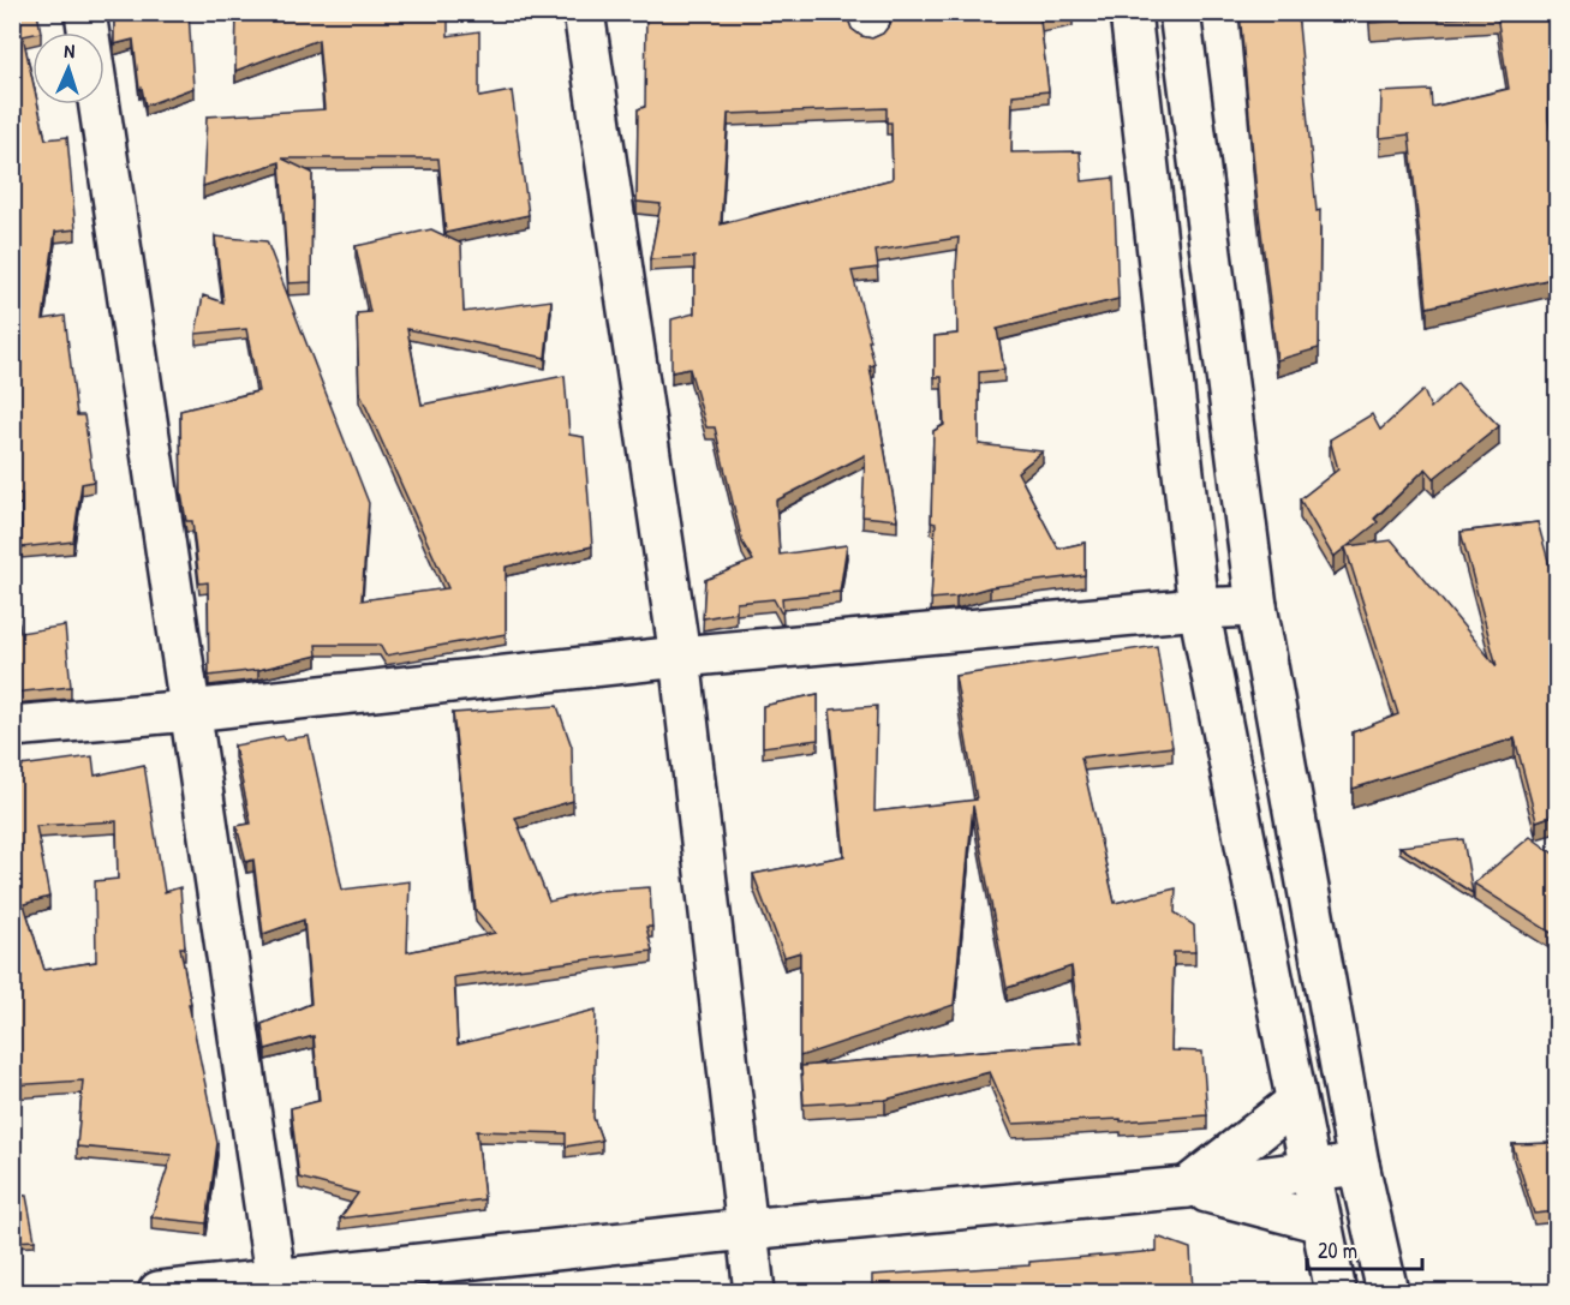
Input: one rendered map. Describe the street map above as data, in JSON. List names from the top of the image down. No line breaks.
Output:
{"scale_bar":"20 m","north":"top"}
